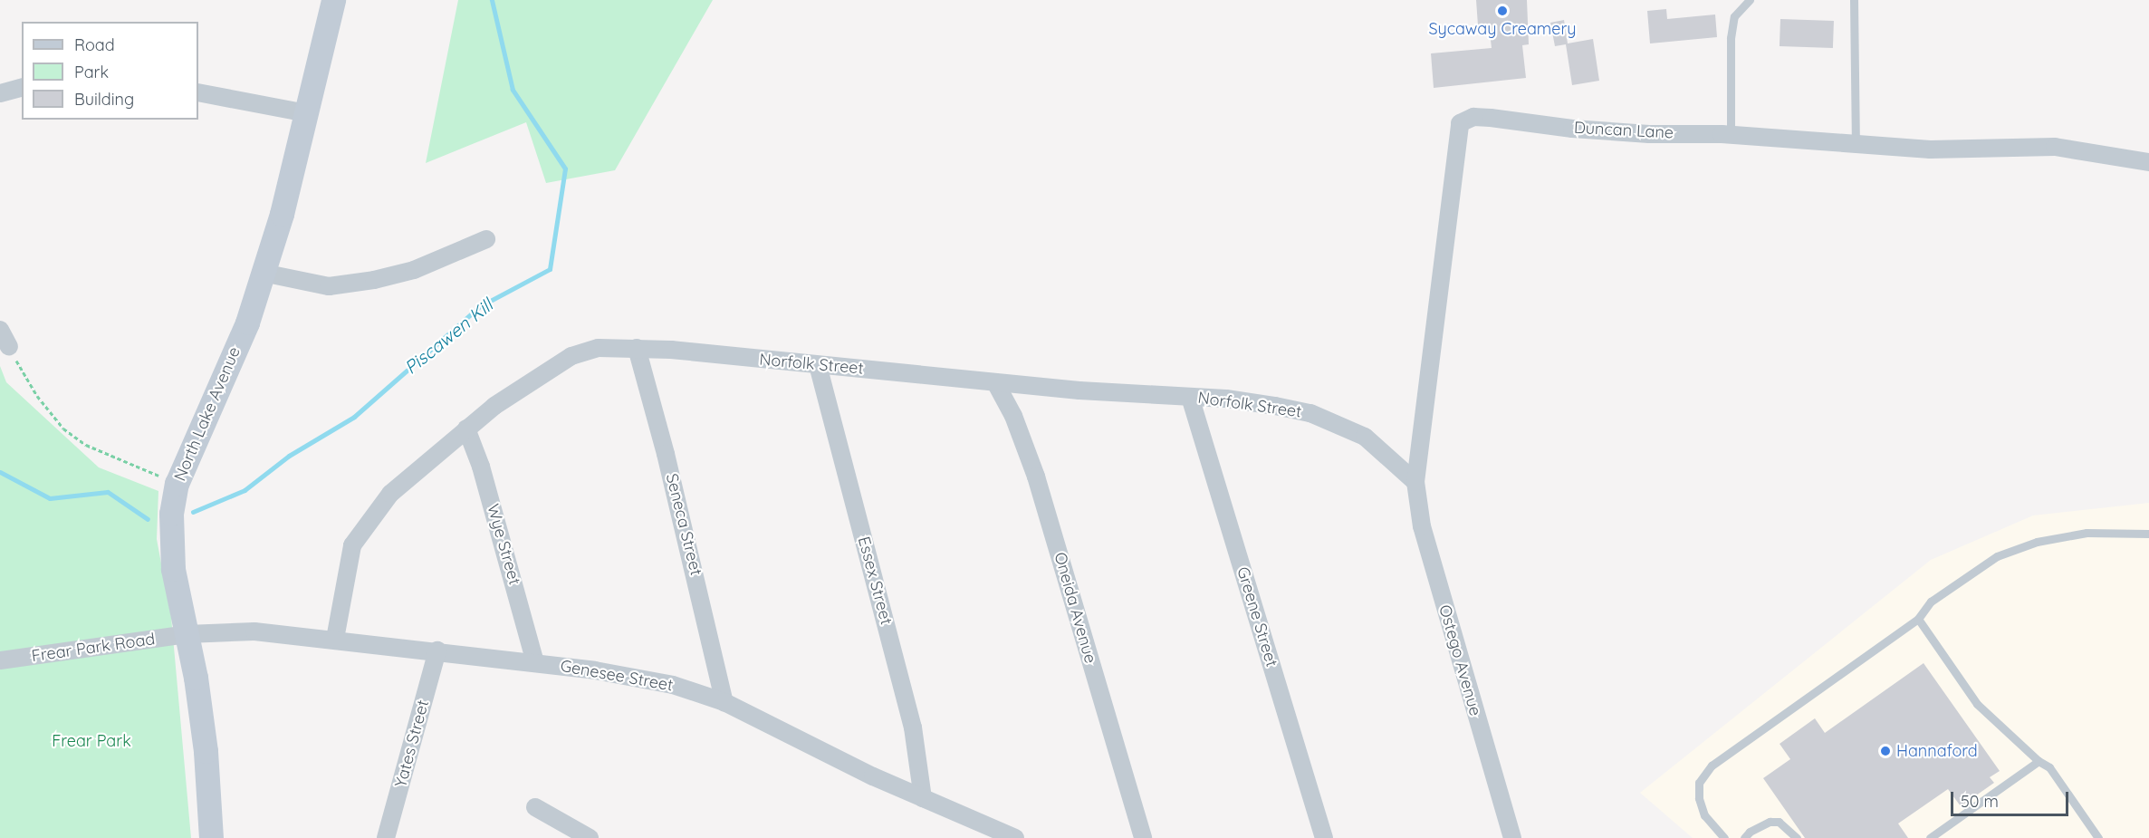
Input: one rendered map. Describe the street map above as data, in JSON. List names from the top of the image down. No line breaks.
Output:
{"streets":{"street":["Duncan Lane","Norfolk Street","North Lake Avenue","Seneca Street","Wye Street","Essex Street","Oneida Avenue","Greene Street","Frear Park Road","Ostego Avenue","Genesee Street","Yates Street"]},"crossings":[["Duncan Lane","Norfolk Street"],["Duncan Lane","Ostego Avenue"],["Norfolk Street","Seneca Street"],["Norfolk Street","Wye Street"],["Norfolk Street","Essex Street"],["Norfolk Street","Oneida Avenue"],["Norfolk Street","Greene Street"],["Norfolk Street","Ostego Avenue"],["Norfolk Street","Genesee Street"],["North Lake Avenue","Frear Park Road"],["North Lake Avenue","Genesee Street"],["Seneca Street","Genesee Street"],["Wye Street","Genesee Street"],["Essex Street","Genesee Street"],["Frear Park Road","Genesee Street"],["Genesee Street","Yates Street"]],"water":["Piscawen Kill"],"parks":["Frear Park"],"places":["Sycaway Creamery","Hannaford"],"legend":["Road","Park","Building"],"scale_bar":"50 m"}
